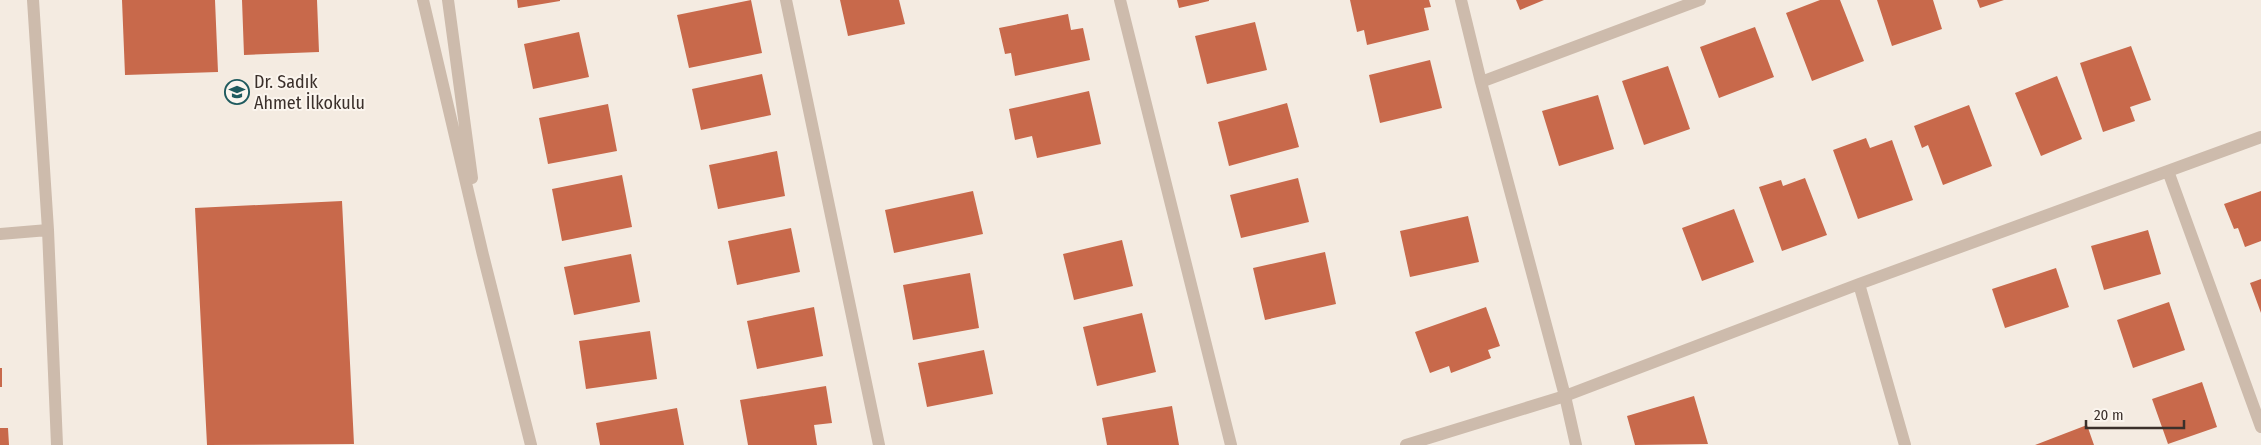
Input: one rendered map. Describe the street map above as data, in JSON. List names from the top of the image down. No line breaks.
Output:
{"places":{"school or university":["Dr. Sadık Ahmet İlkokulu"]},"scale_bar":"20 m"}
